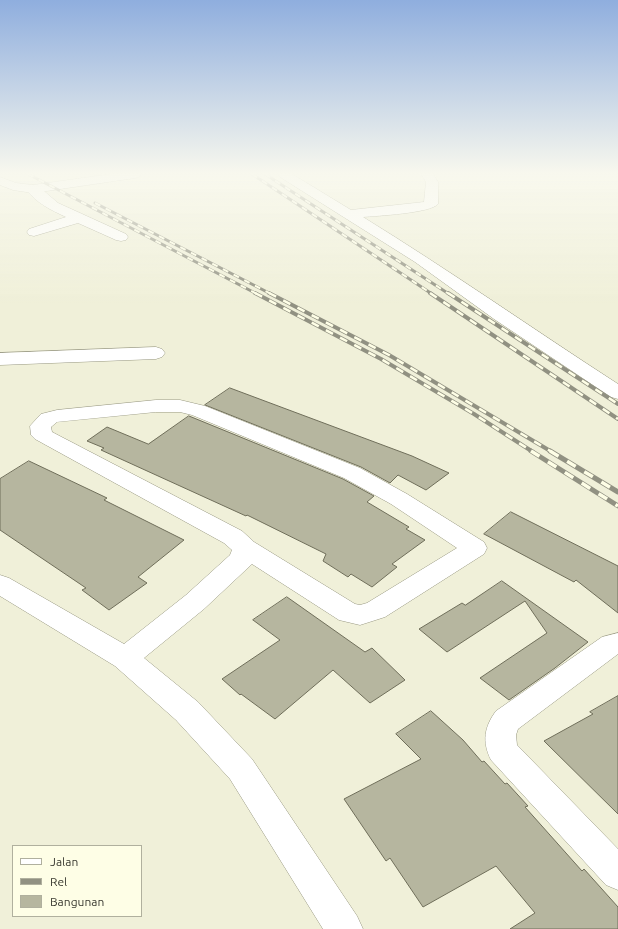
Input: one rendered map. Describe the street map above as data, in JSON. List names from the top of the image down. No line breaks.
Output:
{"legend":["Jalan","Rel","Bangunan"]}
